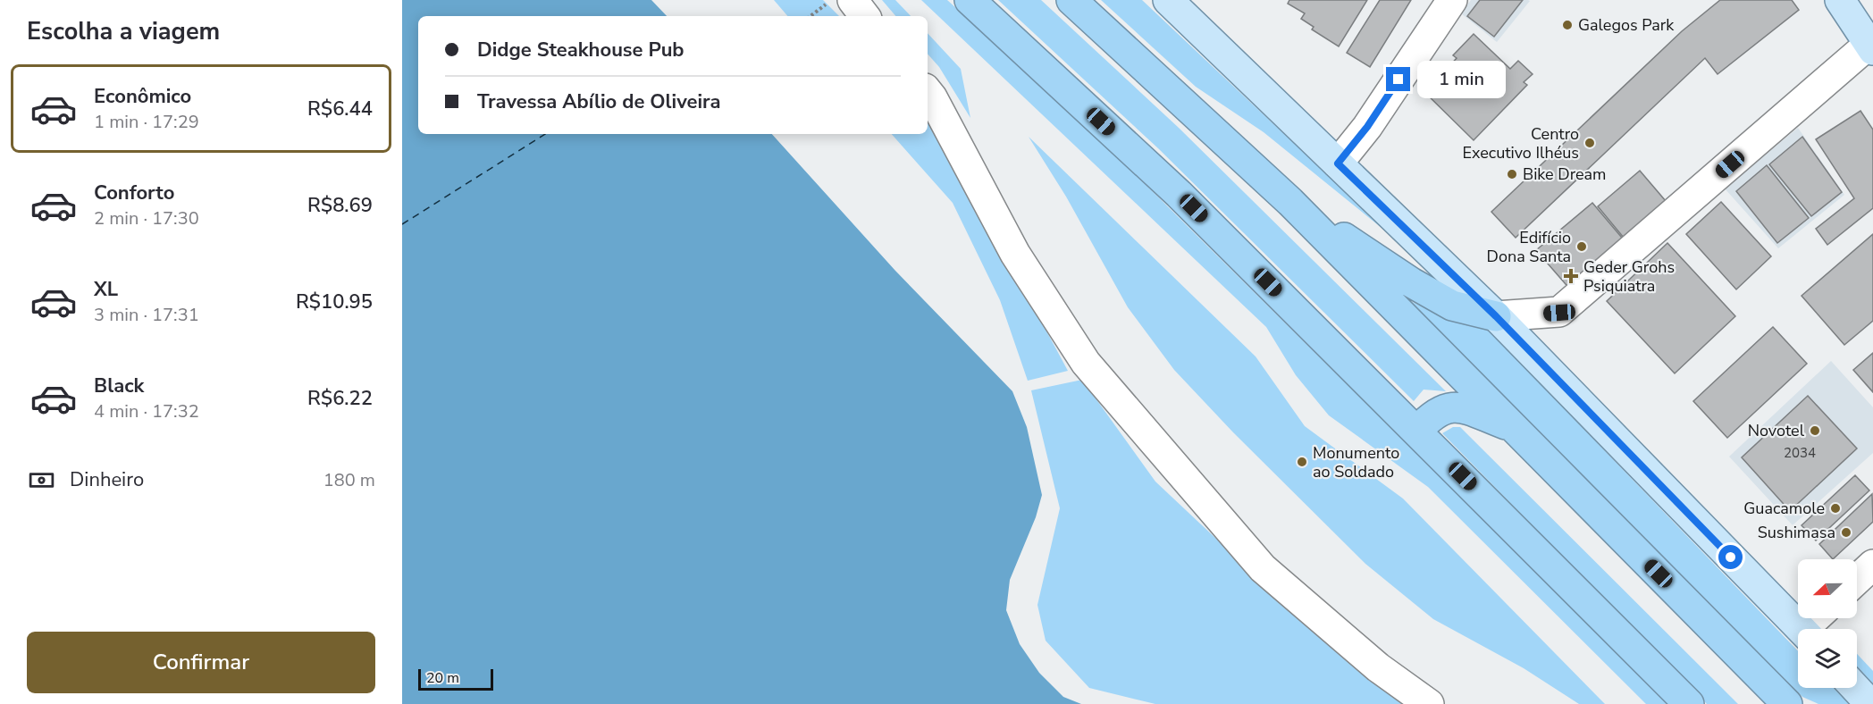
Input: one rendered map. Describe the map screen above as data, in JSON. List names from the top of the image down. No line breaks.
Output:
{"places":{"other":["Galegos Park","Centro Executivo Ilhéus","Bike Dream","Edifício Dona Santa","Novotel","Monumento ao Soldado","Guacamole","Sushimasa"],"health":["Geder Grohs Psiquiatra"]},"house_numbers":["2034"],"scale_bar":"20 m","north":"left","page":{"heading":"Escolha a viagem","banner":["Didge Steakhouse Pub","Travessa Abílio de Oliveira"],"bubble":"1 min","list":[{"name":"Econômico","note":"1 min · 17:29","value":"R$6.44"},{"name":"Conforto","note":"2 min · 17:30","value":"R$8.69"},{"name":"XL","note":"3 min · 17:31","value":"R$10.95"},{"name":"Black","note":"4 min · 17:32","value":"R$6.22"}],"pay":["Dinheiro","180 m"],"buttons":"Confirmar","scale":"20 m"}}
